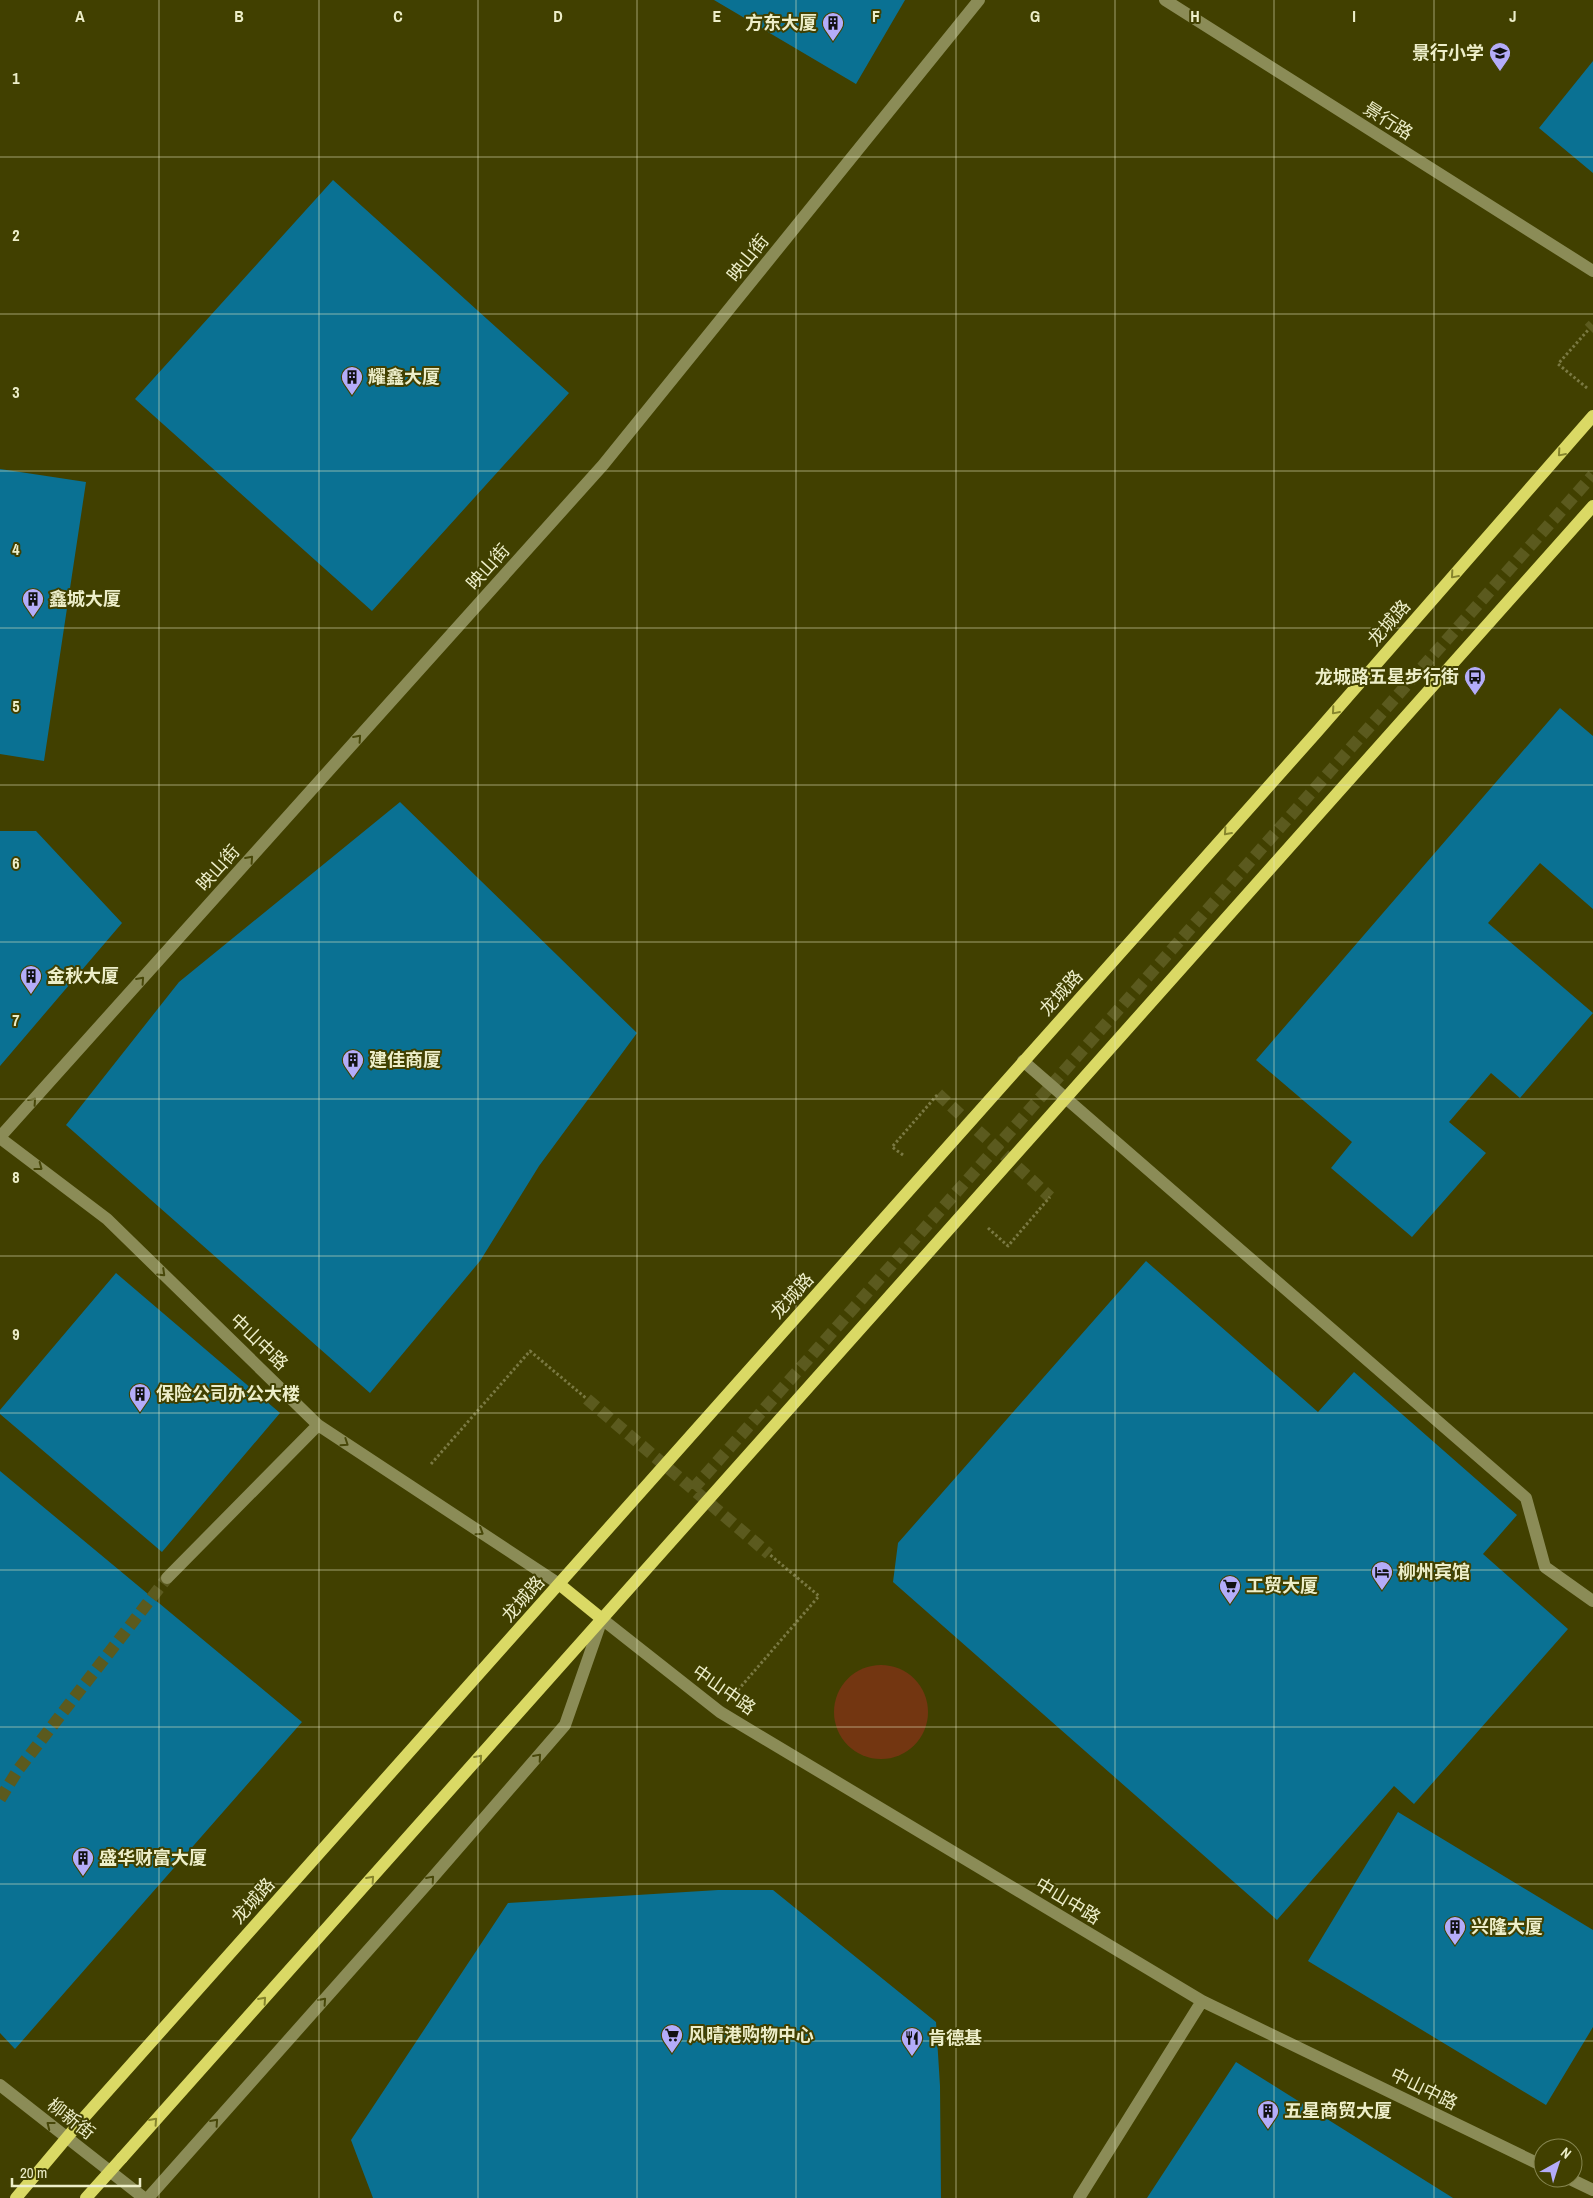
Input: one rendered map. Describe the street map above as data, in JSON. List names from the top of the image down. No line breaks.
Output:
{"streets":{"main road":["龙城路"],"street":["景行路","映山街","中山中路","柳新街"]},"crossings":[["映山街","中山中路"],["龙城路","中山中路"]],"one_way":["映山街","中山中路","柳新街"],"places":{"building":["方东大厦","耀鑫大厦","鑫城大厦","金秋大厦","建佳商厦","保险公司办公大楼","盛华财富大厦","兴隆大厦","五星商贸大厦"],"school or university":["景行小学"],"bus stop":["龙城路五星步行街"],"hotel":["柳州宾馆"],"supermarket":["工贸大厦","风晴港购物中心"],"restaurant":["肯德基"]},"scale_bar":"20 m","north":"top right","grid":{"columns":["A","B","C","D","E","F","G","H","I","J"],"rows":["1","2","3","4","5","6","7","8","9"]}}
